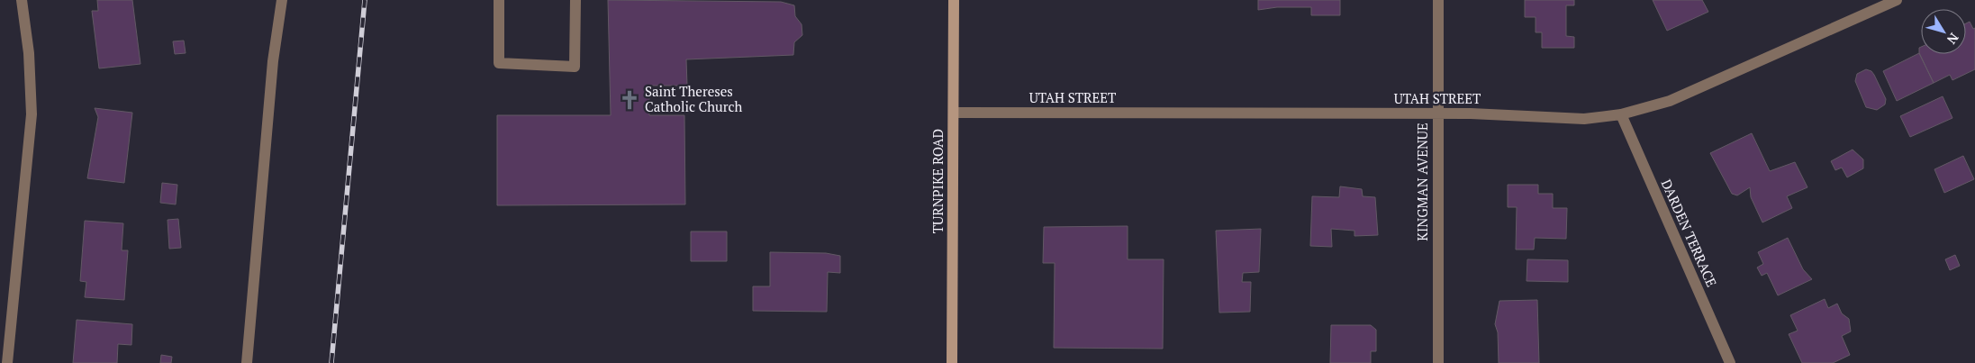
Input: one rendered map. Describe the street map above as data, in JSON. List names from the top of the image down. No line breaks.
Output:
{"streets":{"main road":["TURNPIKE ROAD"],"street":["UTAH STREET","KINGMAN AVENUE","DARDEN TERRACE"]},"crossings":[["UTAH STREET","TURNPIKE ROAD"],["UTAH STREET","KINGMAN AVENUE"],["UTAH STREET","DARDEN TERRACE"]],"places":{"church":["Saint Thereses Catholic Church"]},"north":"bottom right"}
